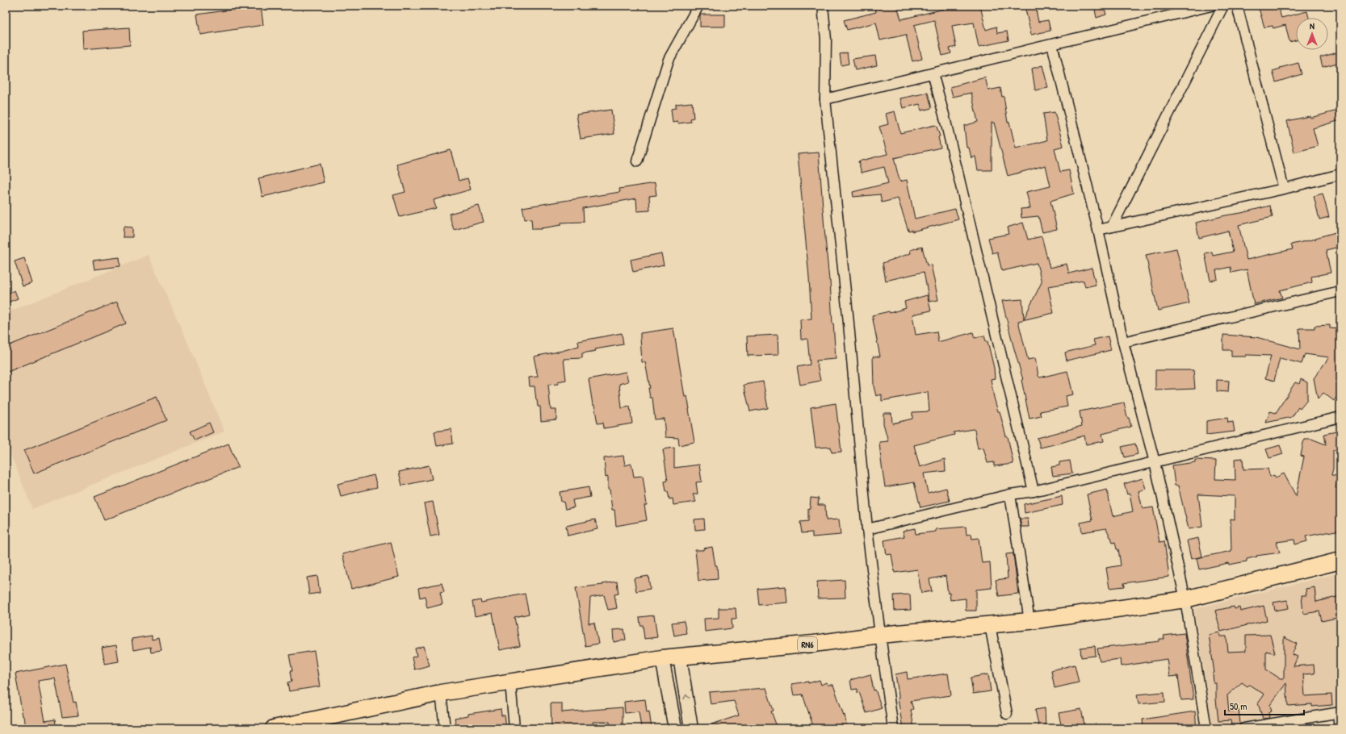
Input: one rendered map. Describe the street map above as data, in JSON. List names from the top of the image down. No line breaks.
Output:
{"streets":{"main road":["RN6"]},"scale_bar":"50 m","north":"top"}
